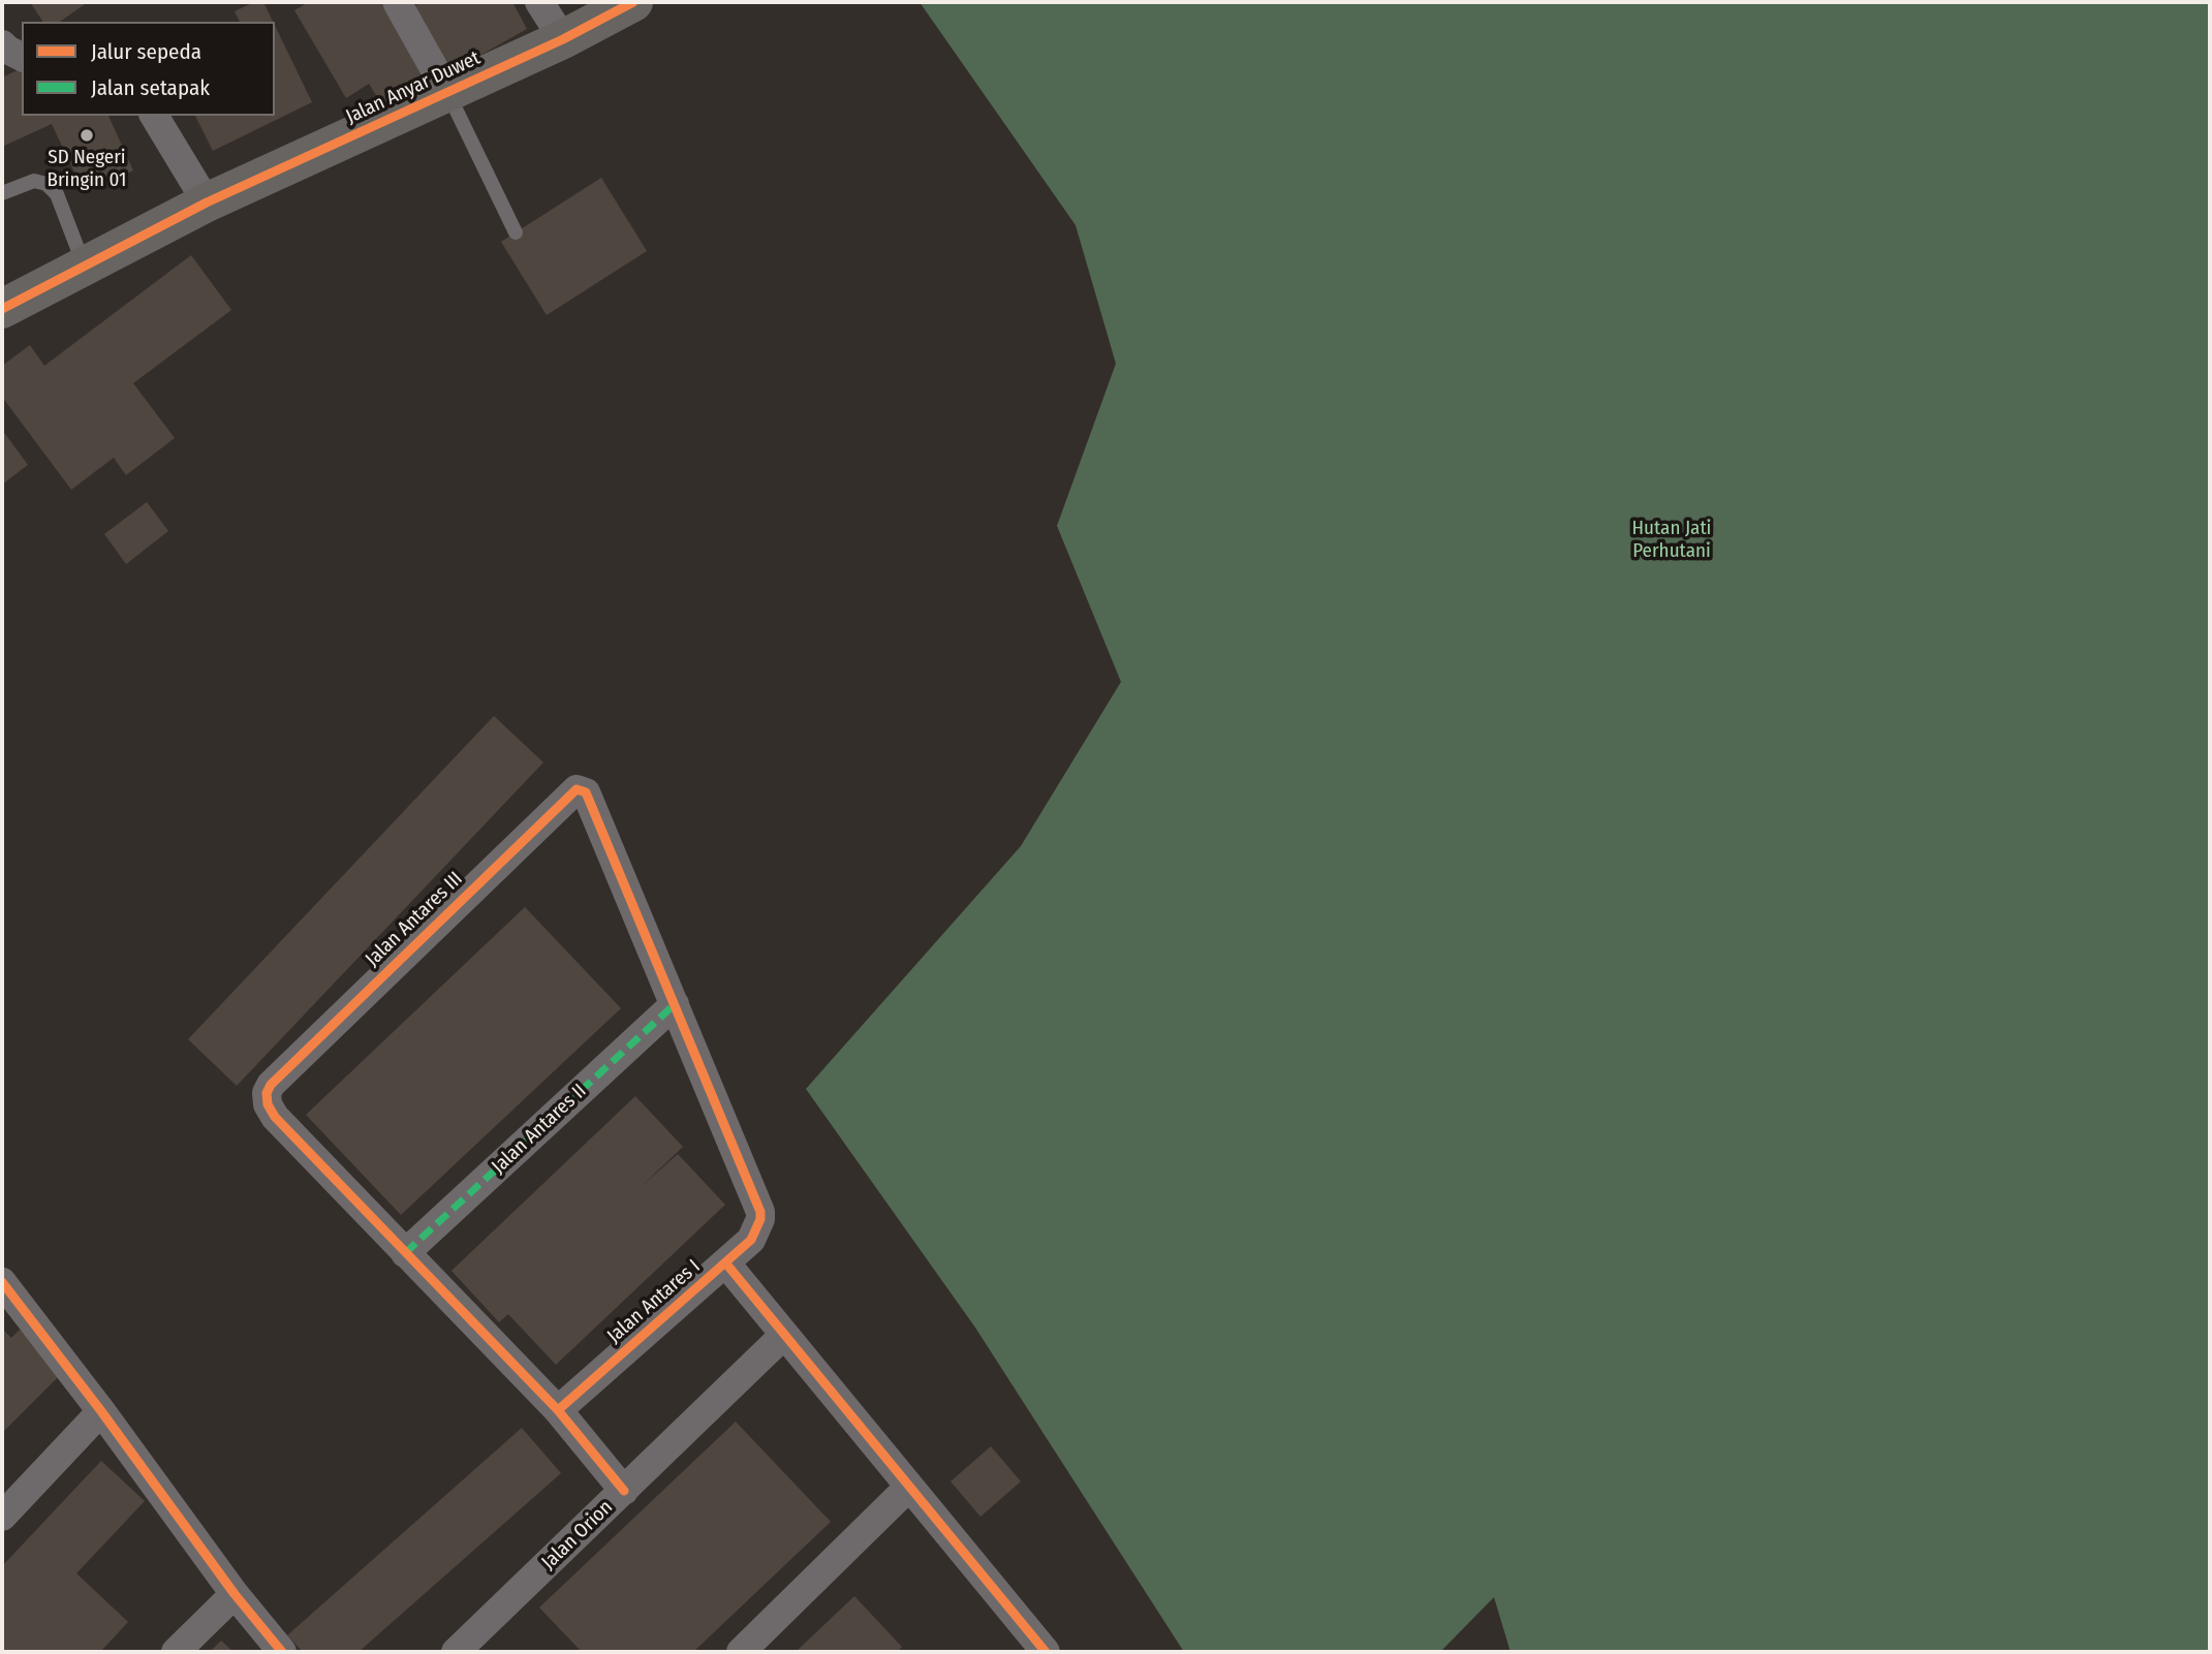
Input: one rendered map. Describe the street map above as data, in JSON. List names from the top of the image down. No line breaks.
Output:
{"streets":{"street":["Jalan Anyar Duwet","Jalan Antares III","Jalan Antares II","Jalan Antares I","Jalan Orion"]},"crossings":[["Jalan Antares III","Jalan Antares II"],["Jalan Antares III","Jalan Antares I"],["Jalan Antares III","Jalan Orion"],["Jalan Antares II","Jalan Antares I"],["Jalan Antares II","Jalan Orion"],["Jalan Antares I","Jalan Orion"]],"parks":["Hutan Jati Perhutani"],"places":["SD Negeri Bringin 01"],"legend":["Jalur sepeda","Jalan setapak"]}
